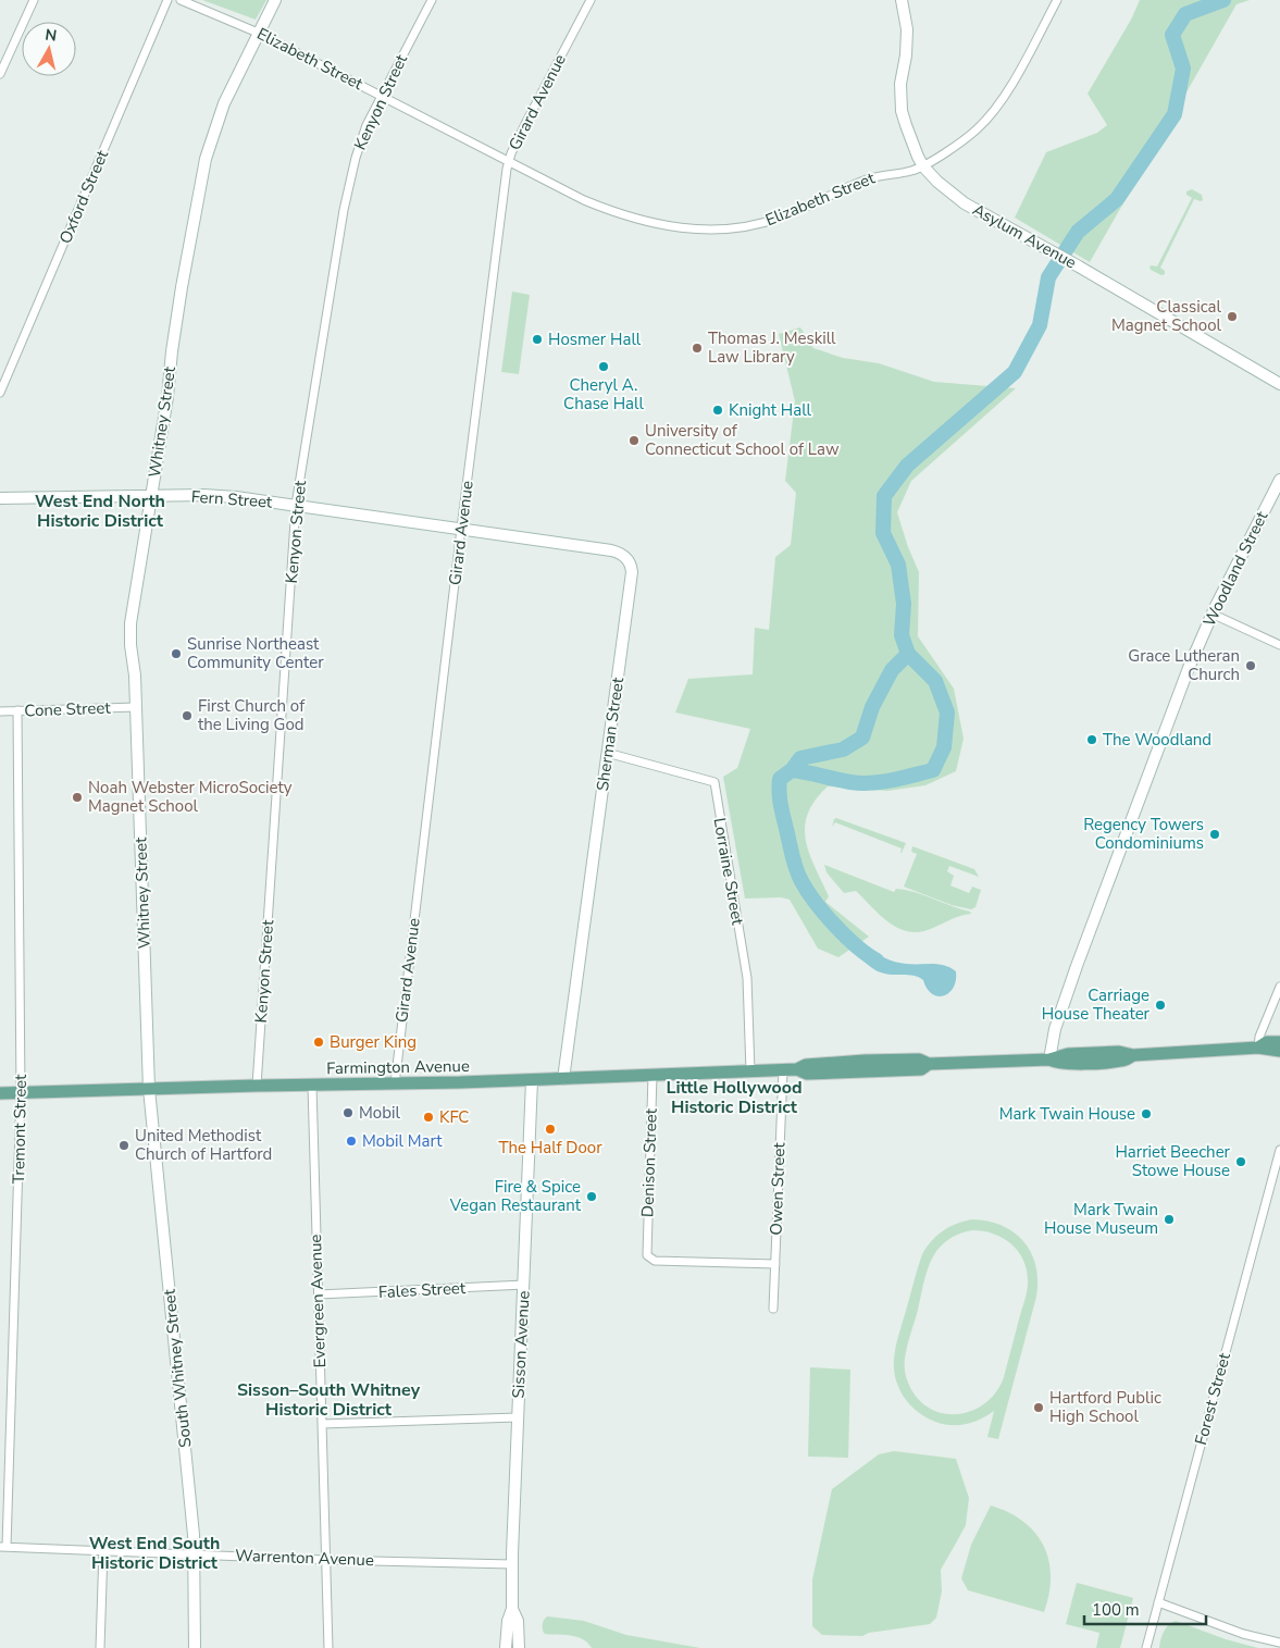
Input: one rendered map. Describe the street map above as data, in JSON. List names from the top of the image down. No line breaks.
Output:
{"streets":{"main road":["Asylum Avenue","Whitney Street","Fern Street","Woodland Street","Sherman Street","Farmington Avenue","Sisson Avenue","South Whitney Street"],"street":["Elizabeth Street","Kenyon Street","Girard Avenue","Oxford Street","Cone Street","Lorraine Street","Tremont Street","Denison Street","Owen Street","Fales Street","Evergreen Avenue","Forest Street","Warrenton Avenue"]},"crossings":[["Elizabeth Street","Kenyon Street"],["Elizabeth Street","Girard Avenue"],["Elizabeth Street","Asylum Avenue"],["Elizabeth Street","Whitney Street"],["Kenyon Street","Fern Street"],["Kenyon Street","Farmington Avenue"],["Girard Avenue","Fern Street"],["Girard Avenue","Sherman Street"],["Girard Avenue","Farmington Avenue"],["Whitney Street","Fern Street"],["Whitney Street","Cone Street"],["Whitney Street","Farmington Avenue"],["Whitney Street","South Whitney Street"],["Fern Street","Sherman Street"],["Woodland Street","Farmington Avenue"],["Cone Street","Tremont Street"],["Sherman Street","Lorraine Street"],["Sherman Street","Farmington Avenue"],["Lorraine Street","Farmington Avenue"],["Farmington Avenue","Tremont Street"],["Farmington Avenue","Denison Street"],["Farmington Avenue","Owen Street"],["Farmington Avenue","Evergreen Avenue"],["Farmington Avenue","Sisson Avenue"],["Farmington Avenue","South Whitney Street"],["Tremont Street","Warrenton Avenue"],["Denison Street","Owen Street"],["Fales Street","Evergreen Avenue"],["Fales Street","Sisson Avenue"],["Evergreen Avenue","Warrenton Avenue"],["Sisson Avenue","Warrenton Avenue"],["South Whitney Street","Warrenton Avenue"]],"districts":["West End North Historic District","Little Hollywood Historic District","Sisson–South Whitney Historic District","West End South Historic District"],"places":["Classical Magnet School","Hosmer Hall","Thomas J. Meskill Law Library","Cheryl A. Chase Hall","Knight Hall","University of Connecticut School of Law","Sunrise Northeast Community Center","Grace Lutheran Church","First Church of the Living God","The Woodland","Noah Webster MicroSociety Magnet School","Regency Towers Condominiums","Carriage House Theater","Burger King","Mobil","Mark Twain House","KFC","The Half Door","Mobil Mart","United Methodist Church of Hartford","Harriet Beecher Stowe House","Fire & Spice Vegan Restaurant","Mark Twain House Museum","Hartford Public High School"],"scale_bar":"100 m","north":"top"}
